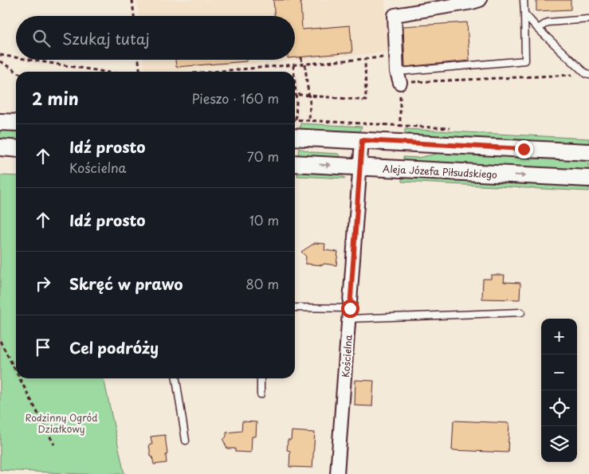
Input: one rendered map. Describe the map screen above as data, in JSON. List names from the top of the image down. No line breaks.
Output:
{"streets":{"street":["Aleja Józefa Piłsudskiego","Kościelna"]},"crossings":[["Aleja Józefa Piłsudskiego","Kościelna"]],"parks":["Rodzinny Ogród Działkowy"],"page":{"search":"Szukaj tutaj","heading":["2 min","Pieszo · 160 m"],"list":[["Idź prosto","Kościelna","70 m"],["Idź prosto","10 m"],["Skręć w prawo","80 m"],"Cel podróży"],"map_buttons":["+","−"]}}
